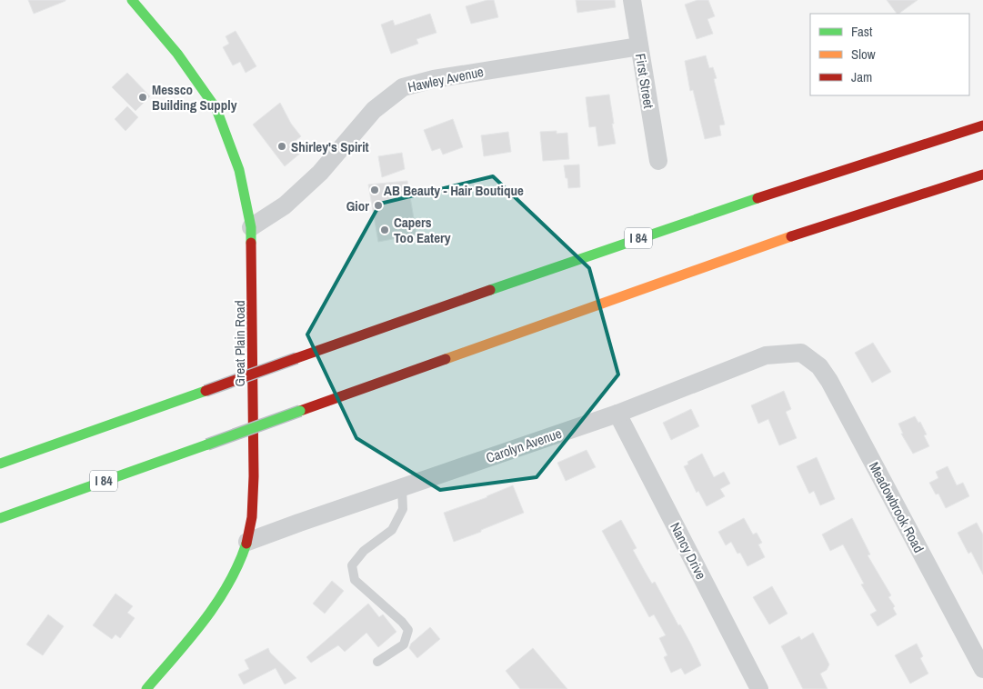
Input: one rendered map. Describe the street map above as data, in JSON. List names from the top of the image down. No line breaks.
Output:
{"streets":{"main road":["I 84","Great Plain Road"],"street":["Hawley Avenue","First Street","Carolyn Avenue","Meadowbrook Road","Nancy Drive"]},"crossings":[["Hawley Avenue","First Street"],["Hawley Avenue","Great Plain Road"],["Great Plain Road","Carolyn Avenue"],["Carolyn Avenue","Meadowbrook Road"],["Carolyn Avenue","Nancy Drive"]],"places":["Messco Building Supply","Shirley's Spirit","AB Beauty - Hair Boutique","Gior","Capers Too Eatery"],"legend":["Fast","Slow","Jam"]}
